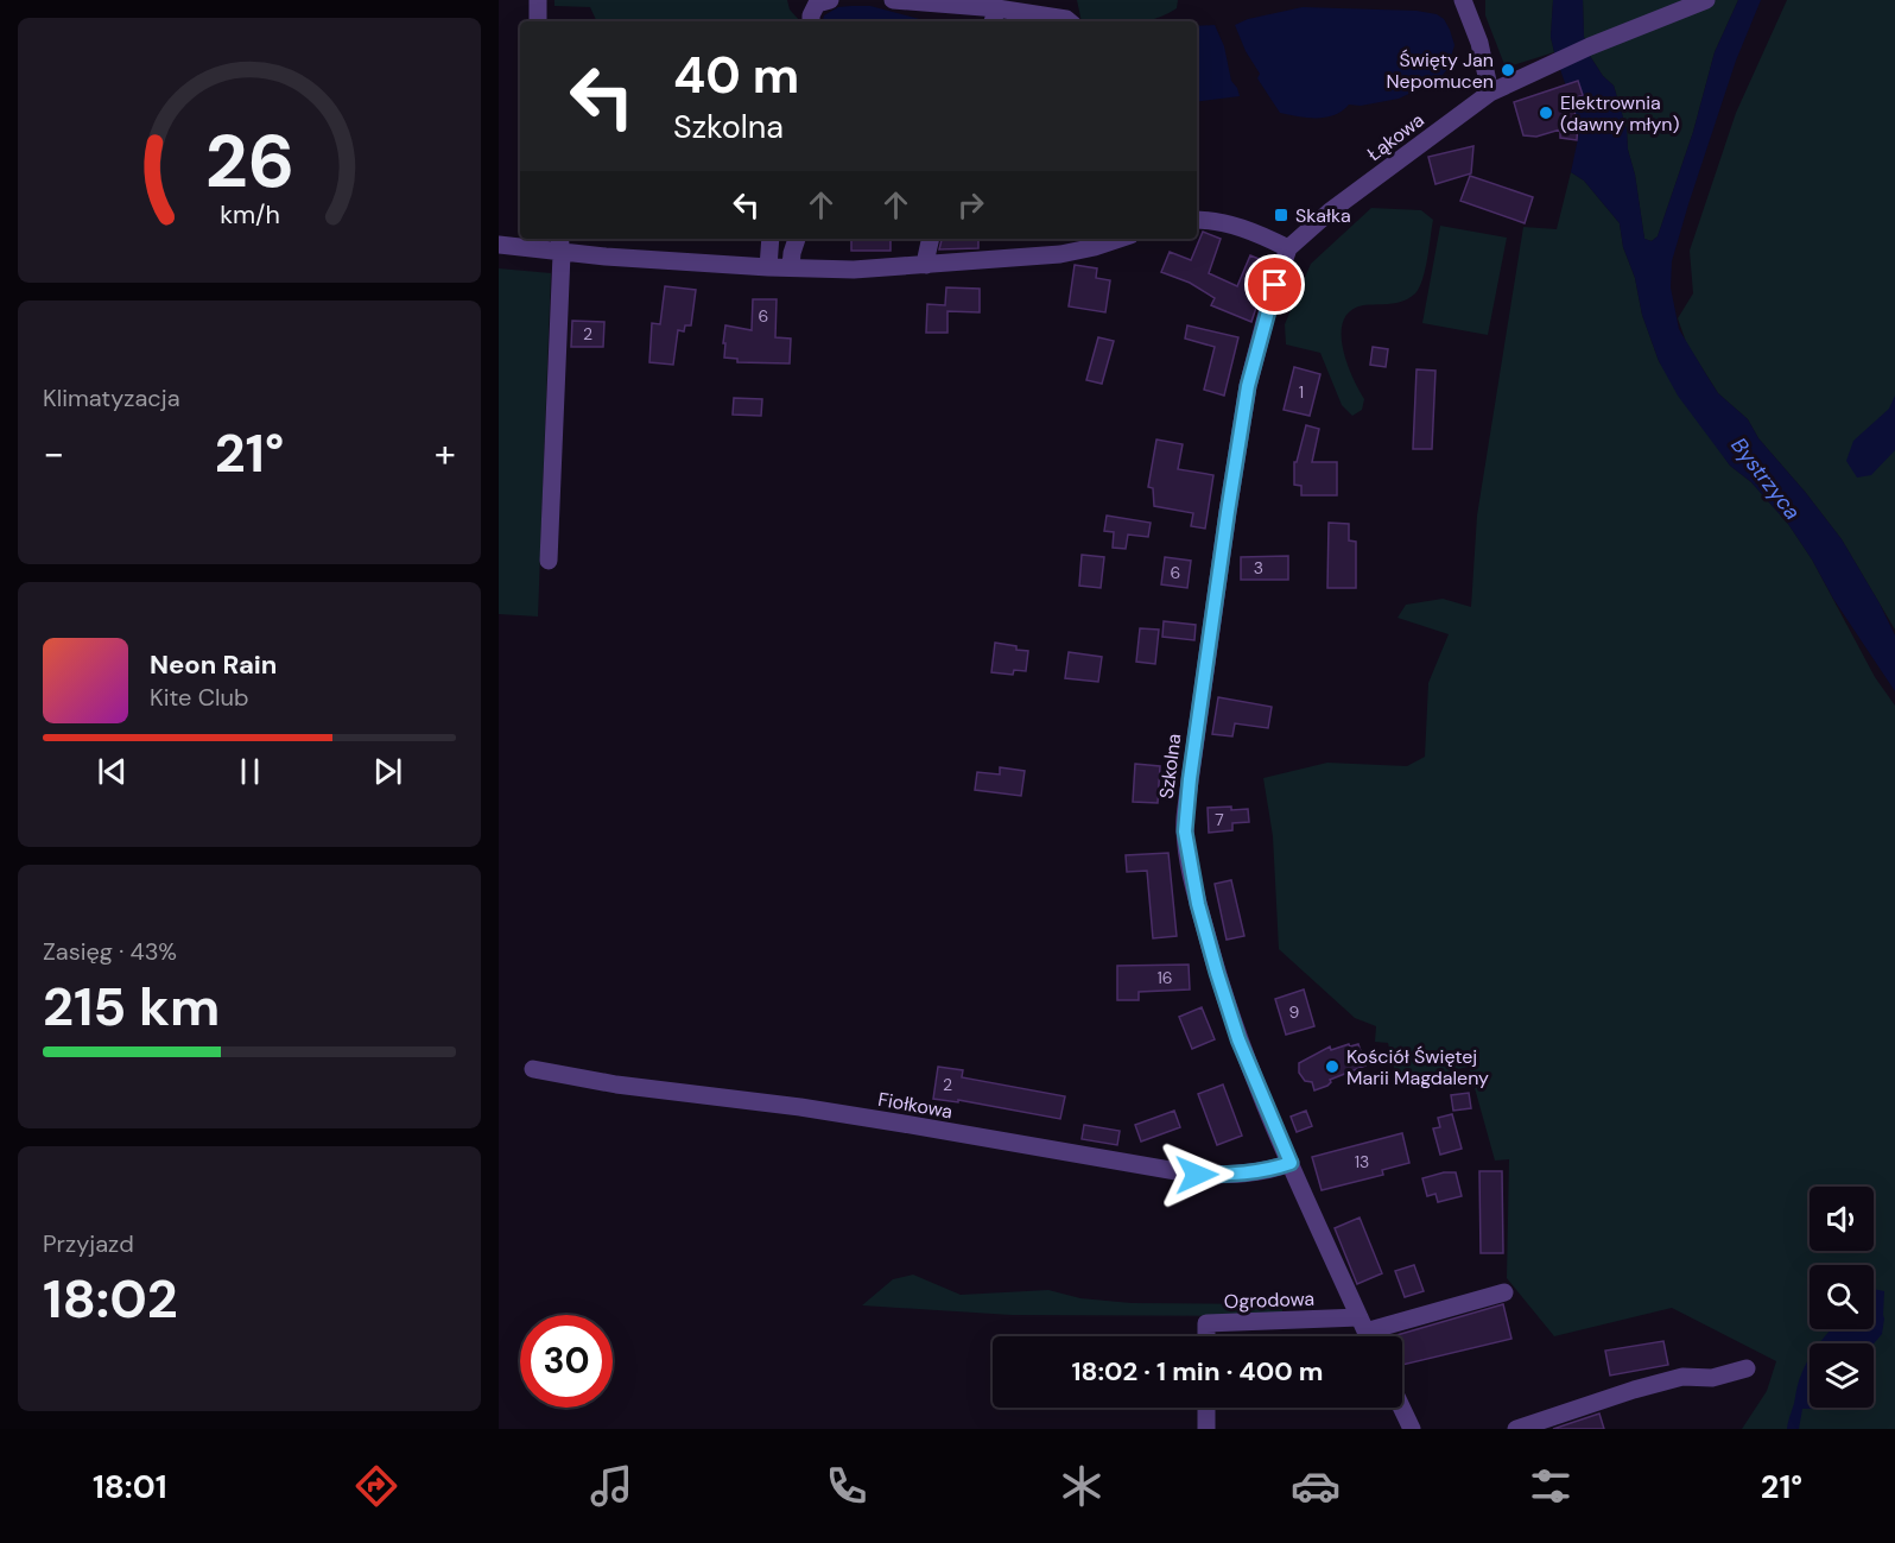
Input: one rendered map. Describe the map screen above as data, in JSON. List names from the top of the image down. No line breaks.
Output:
{"streets":{"street":["Łąkowa","Szkolna","Fiołkowa","Ogrodowa"]},"crossings":[["Łąkowa","Szkolna"],["Szkolna","Fiołkowa"],["Szkolna","Ogrodowa"]],"water":["Bystrzyca"],"places":{"other":["Święty Jan Nepomucen","Elektrownia (dawny młyn)","Kościół Świętej Marii Magdaleny"],"transit":["Skałka"]},"house_numbers":["6","2","1","3","6","7","16","9","2","13"],"page":{"turn":["40 m","Szkolna"],"tile":["Klimatyzacja",["Zasięg · 43%","215 km"],["Przyjazd","18:02"]],"heat":["−","21°","+"],"song":["Neon Rain","Kite Club"],"limit":"30","trip":"18:02 · 1 min · 400 m","tabs":["18:01","21°"],"gauge":["26","km/h"]}}
